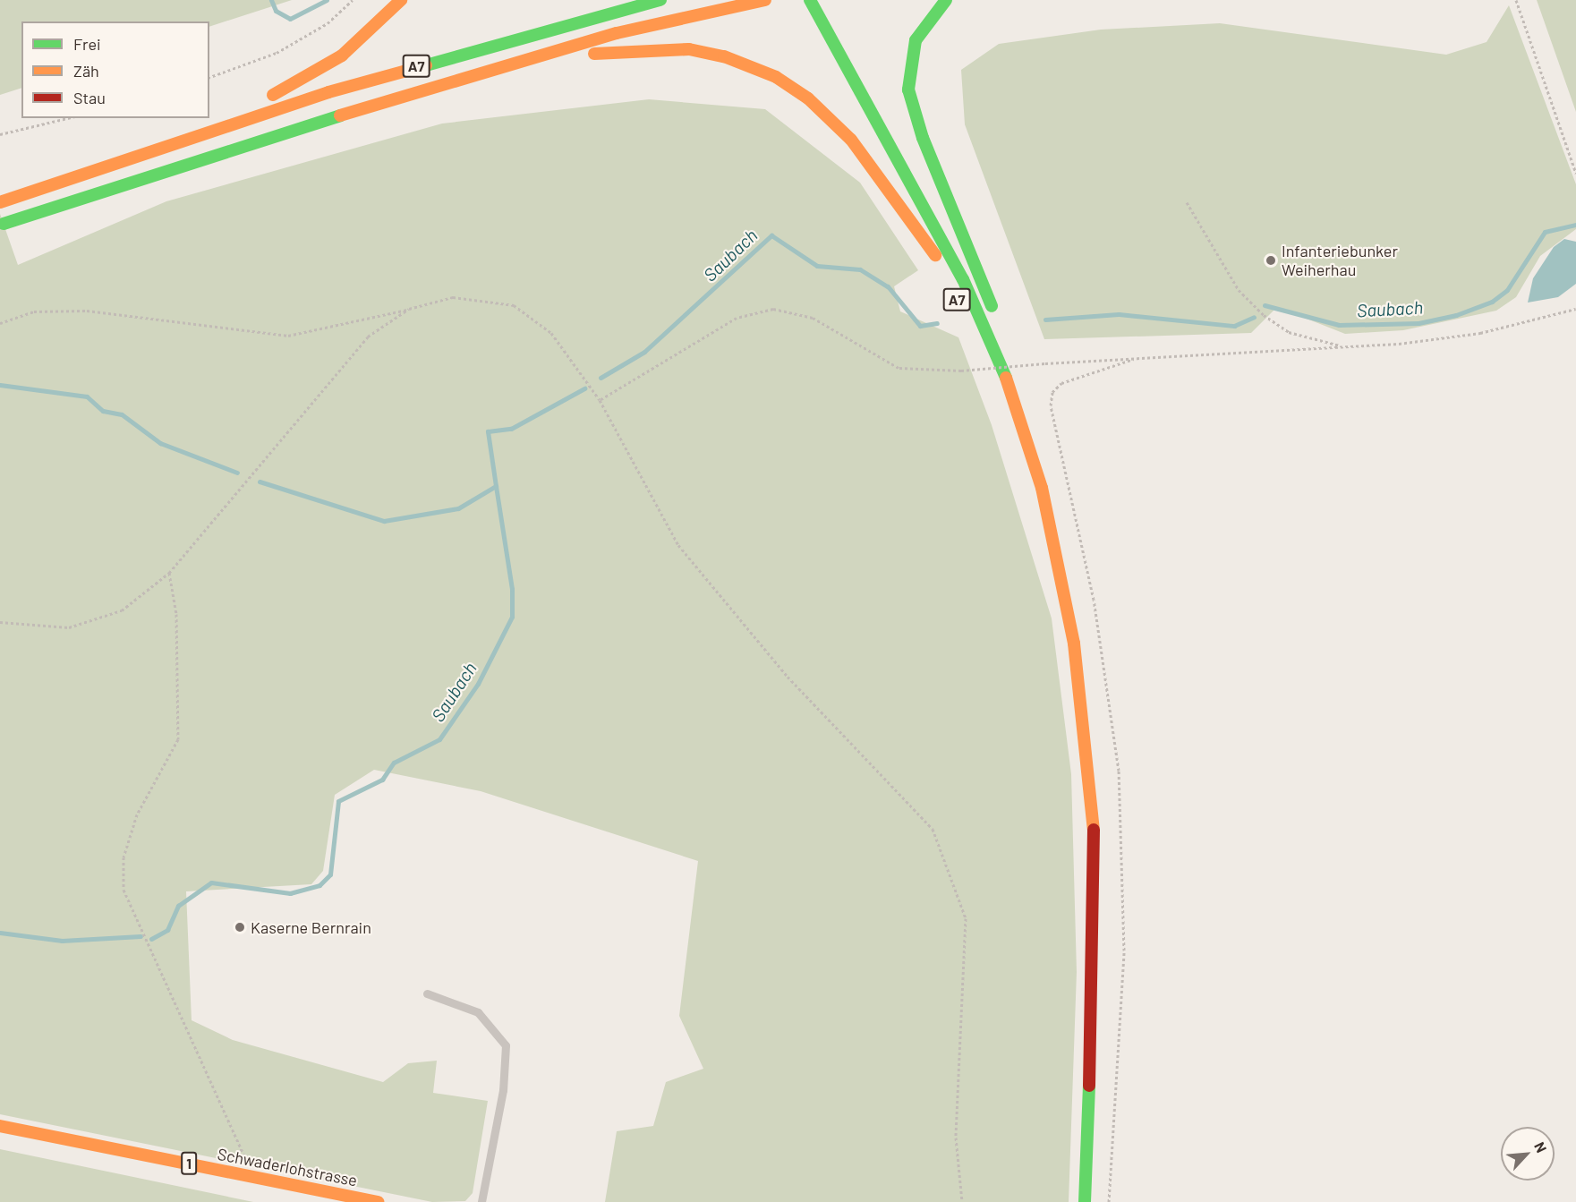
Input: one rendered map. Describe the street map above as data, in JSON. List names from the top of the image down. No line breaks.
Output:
{"streets":{"main road":["A7","1","Schwaderlohstrasse"]},"water":["Saubach"],"places":["Infanteriebunker Weiherhau","Kaserne Bernrain"],"legend":["Frei","Zäh","Stau"],"north":"top right"}
